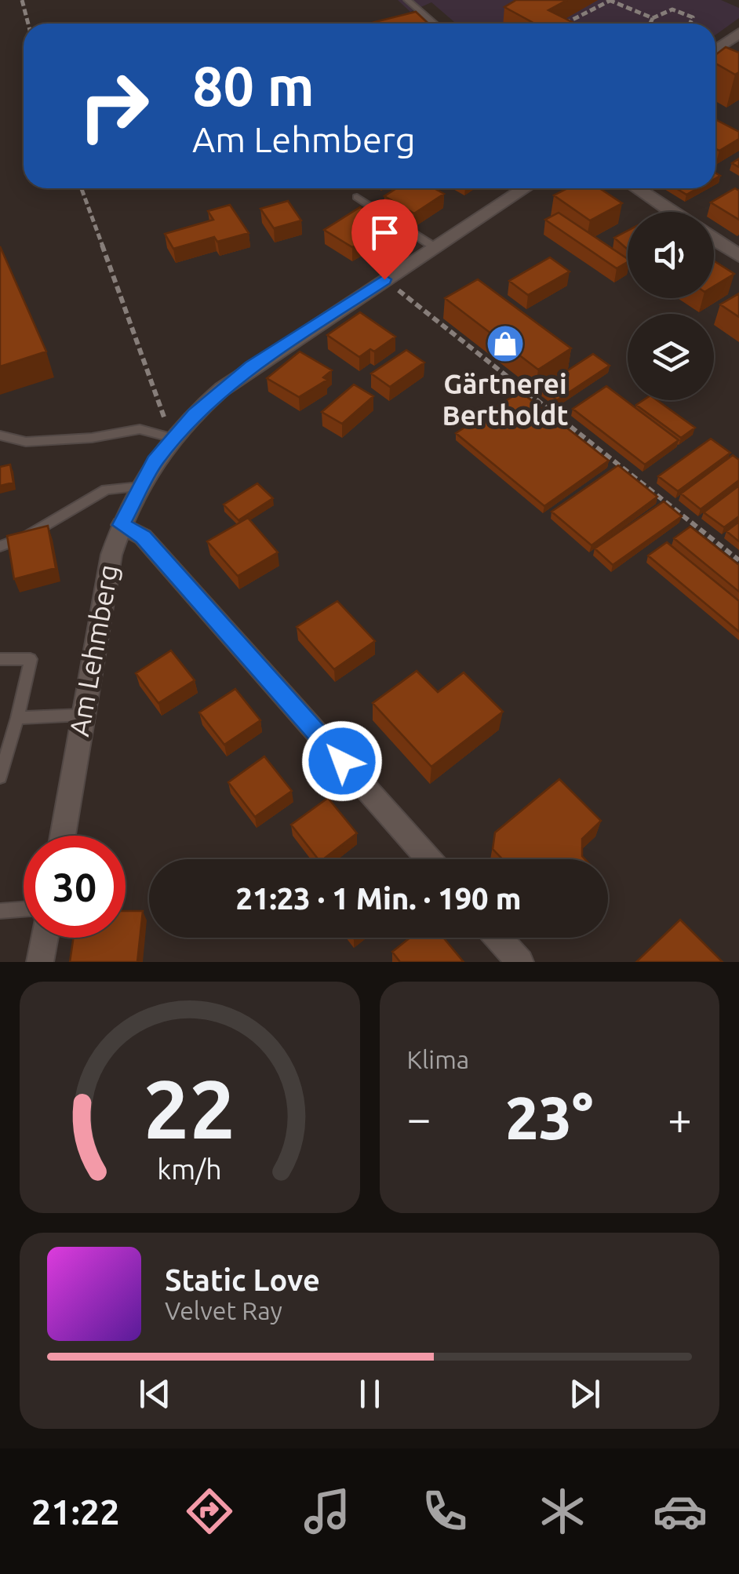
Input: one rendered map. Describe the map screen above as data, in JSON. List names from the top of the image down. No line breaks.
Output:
{"streets":{"street":["Am Lehmberg"]},"places":{"shop":["Gärtnerei Bertholdt"]},"page":{"turn":["80 m","Am Lehmberg"],"limit":"30","trip":"21:23 · 1 Min. · 190 m","tile":"Klima","heat":["−","23°","+"],"song":["Static Love","Velvet Ray"],"tabs":"21:22","gauge":["22","km/h"]}}
